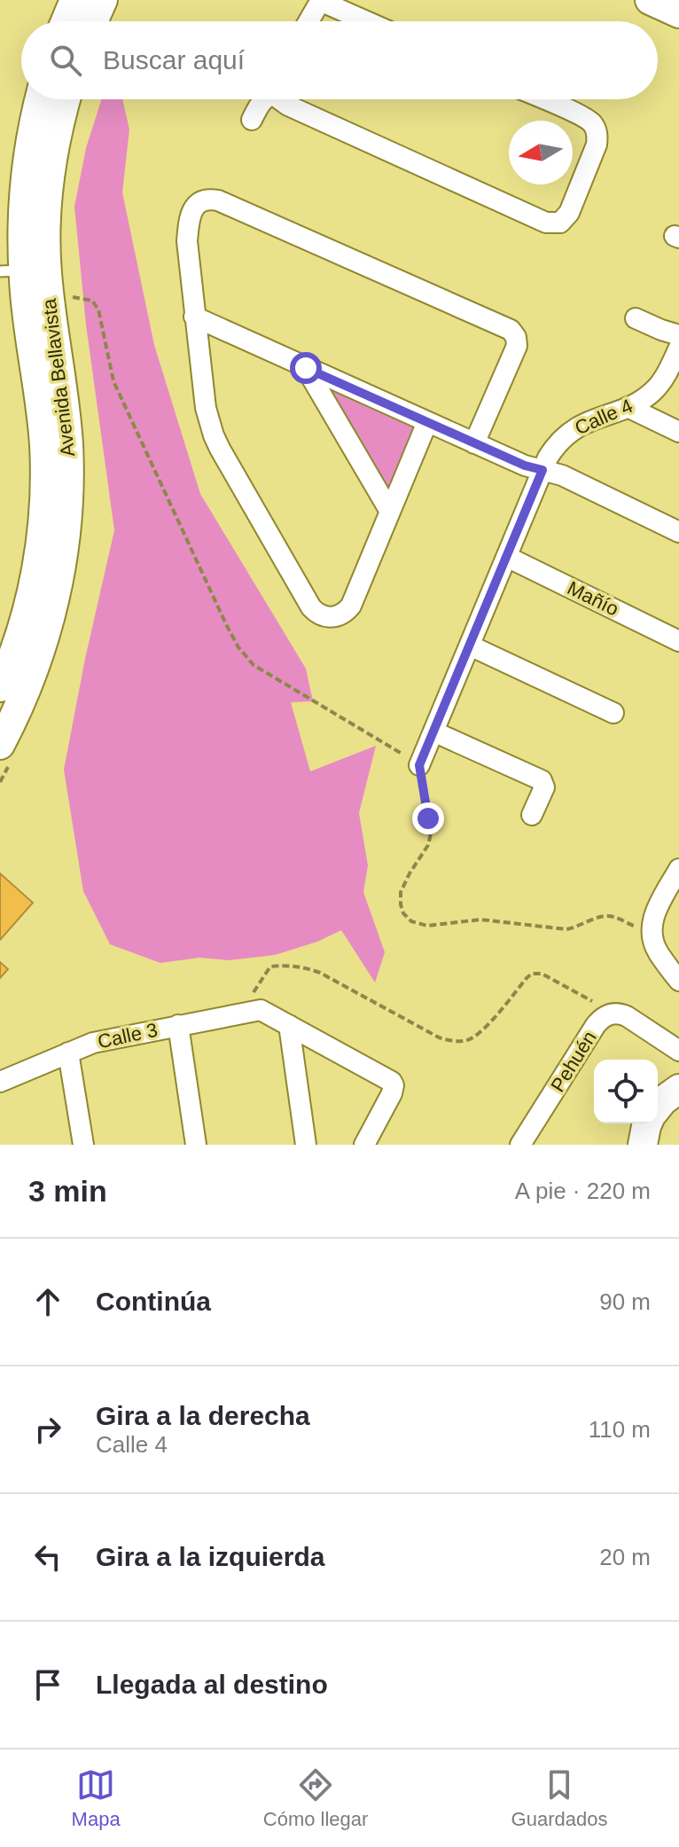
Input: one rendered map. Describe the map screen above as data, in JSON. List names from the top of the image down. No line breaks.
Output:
{"streets":{"street":["Avenida Bellavista","Calle 4","Mañío","Calle 3","Pehuén"]},"crossings":[["Calle 4","Mañío"]],"north":"left","page":{"search":"Buscar aquí","heading":["3 min","A pie · 220 m"],"list":[["Continúa","90 m"],["Gira a la derecha","Calle 4","110 m"],["Gira a la izquierda","20 m"],"Llegada al destino"],"nav":["Mapa","Cómo llegar","Guardados"]}}
